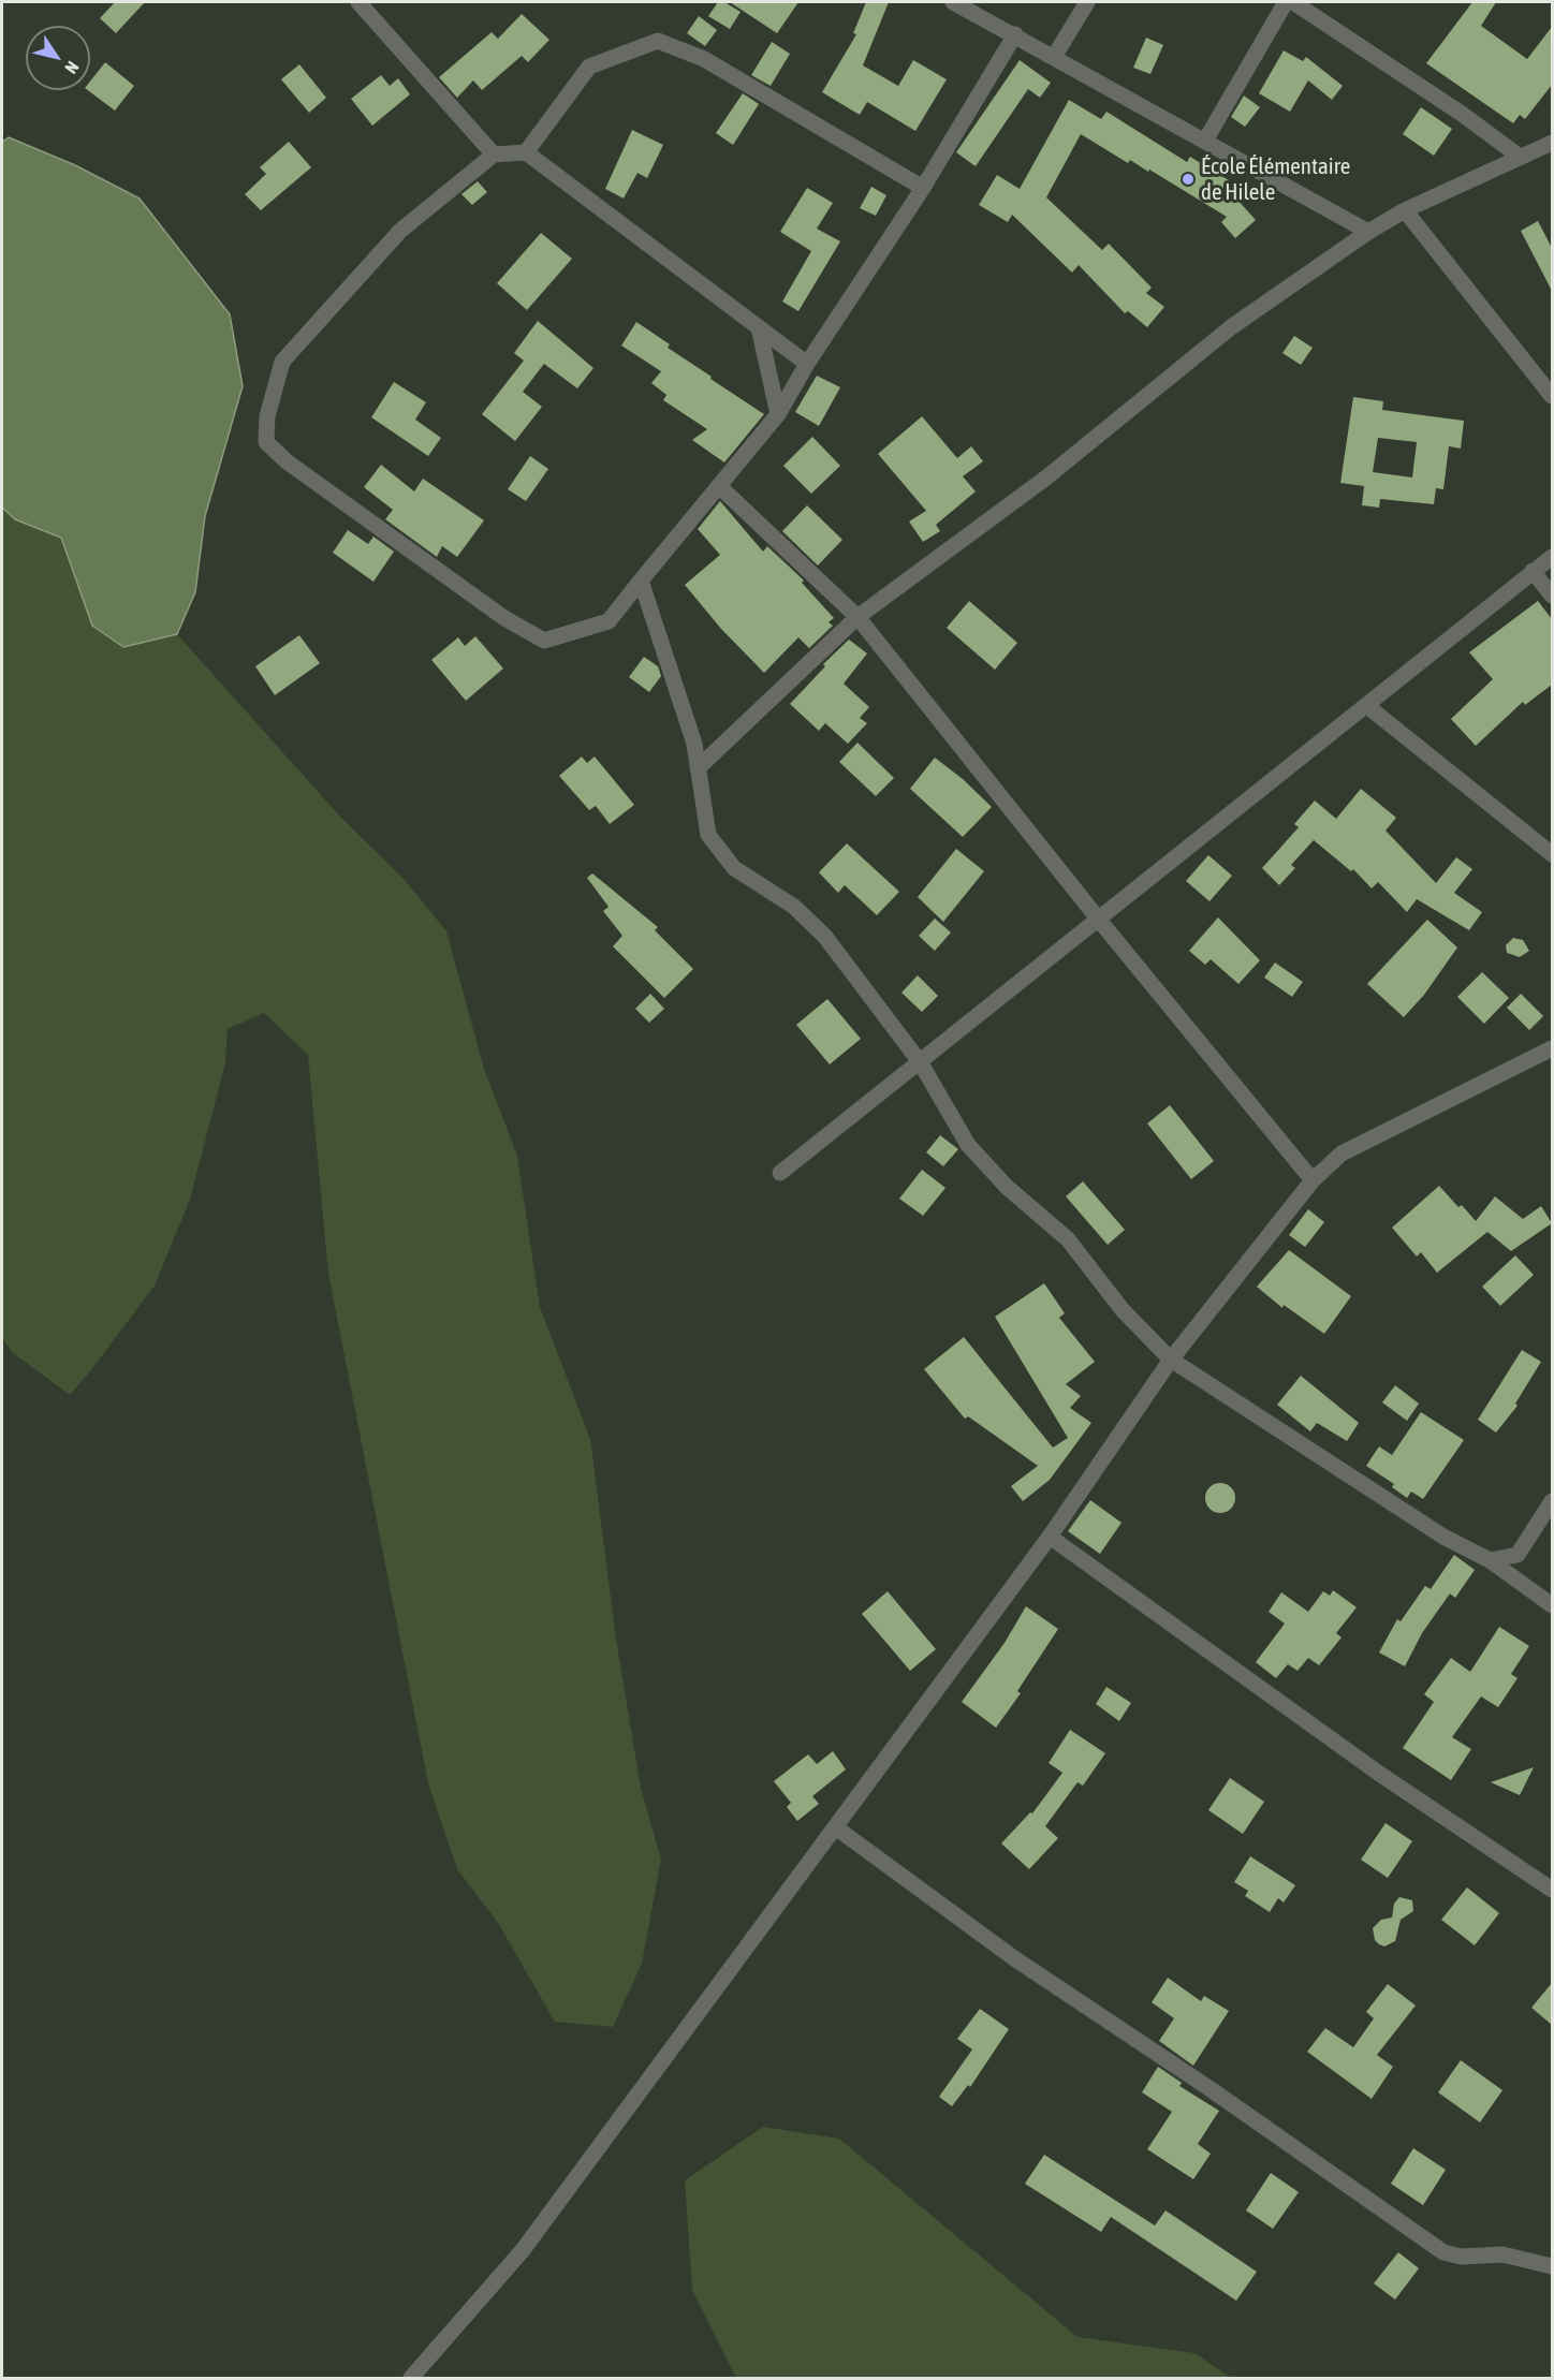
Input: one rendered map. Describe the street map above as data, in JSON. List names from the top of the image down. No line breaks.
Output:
{"places":["École Élémentaire de Hilele"],"north":"bottom right"}
